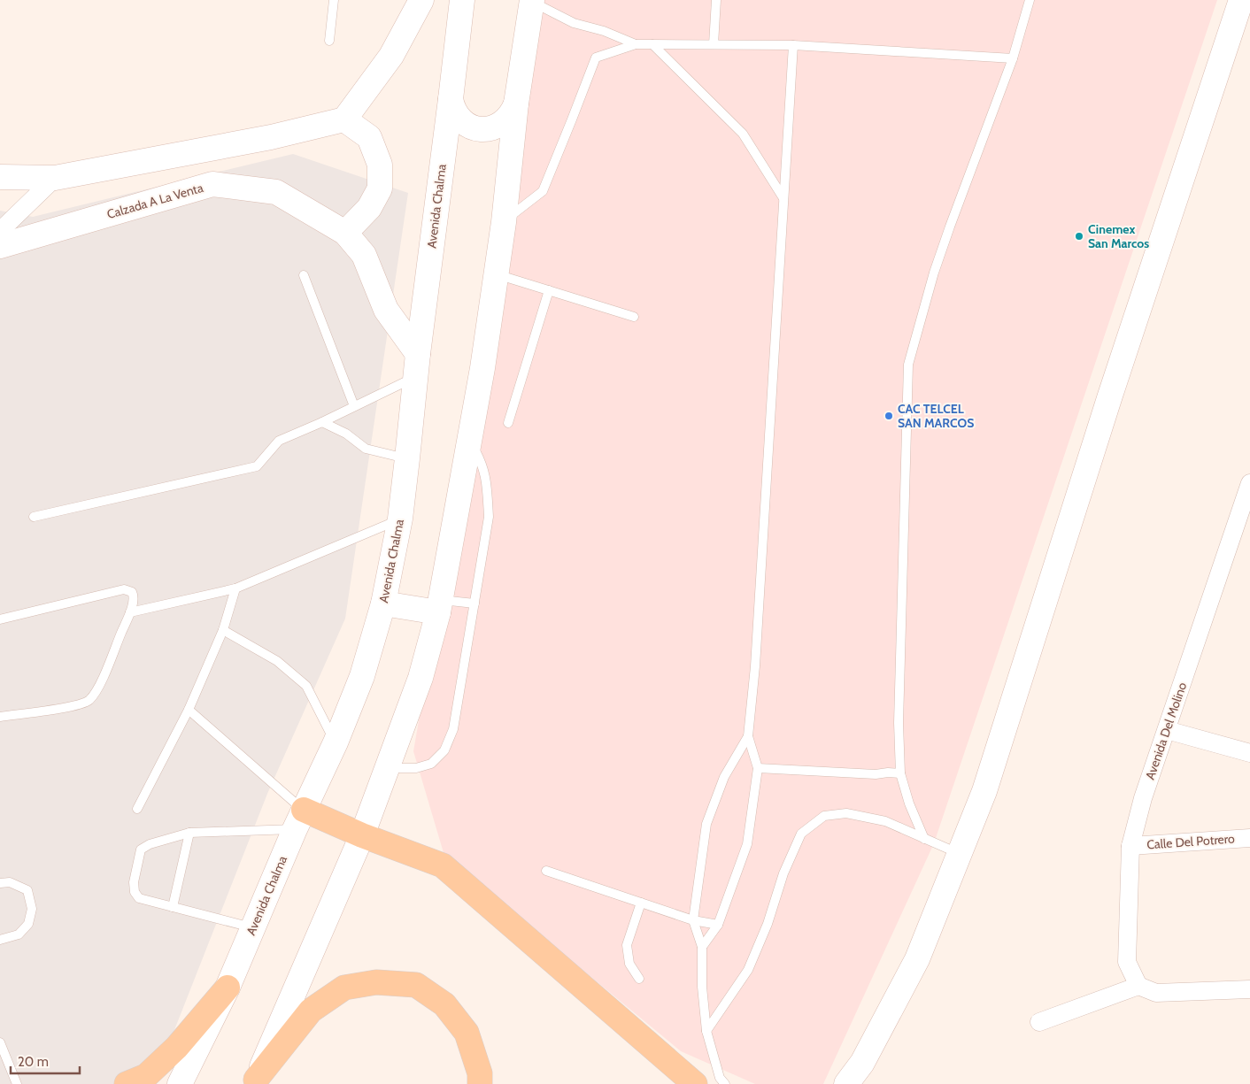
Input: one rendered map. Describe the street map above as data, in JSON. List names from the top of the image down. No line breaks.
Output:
{"streets":{"main road":["Calzada A La Venta","Avenida Chalma"],"street":["Avenida Del Molino","Calle Del Potrero"]},"crossings":[["Calzada A La Venta","Avenida Chalma"],["Avenida Del Molino","Calle Del Potrero"]],"places":["Cinemex San Marcos","CAC TELCEL SAN MARCOS"],"scale_bar":"20 m"}
